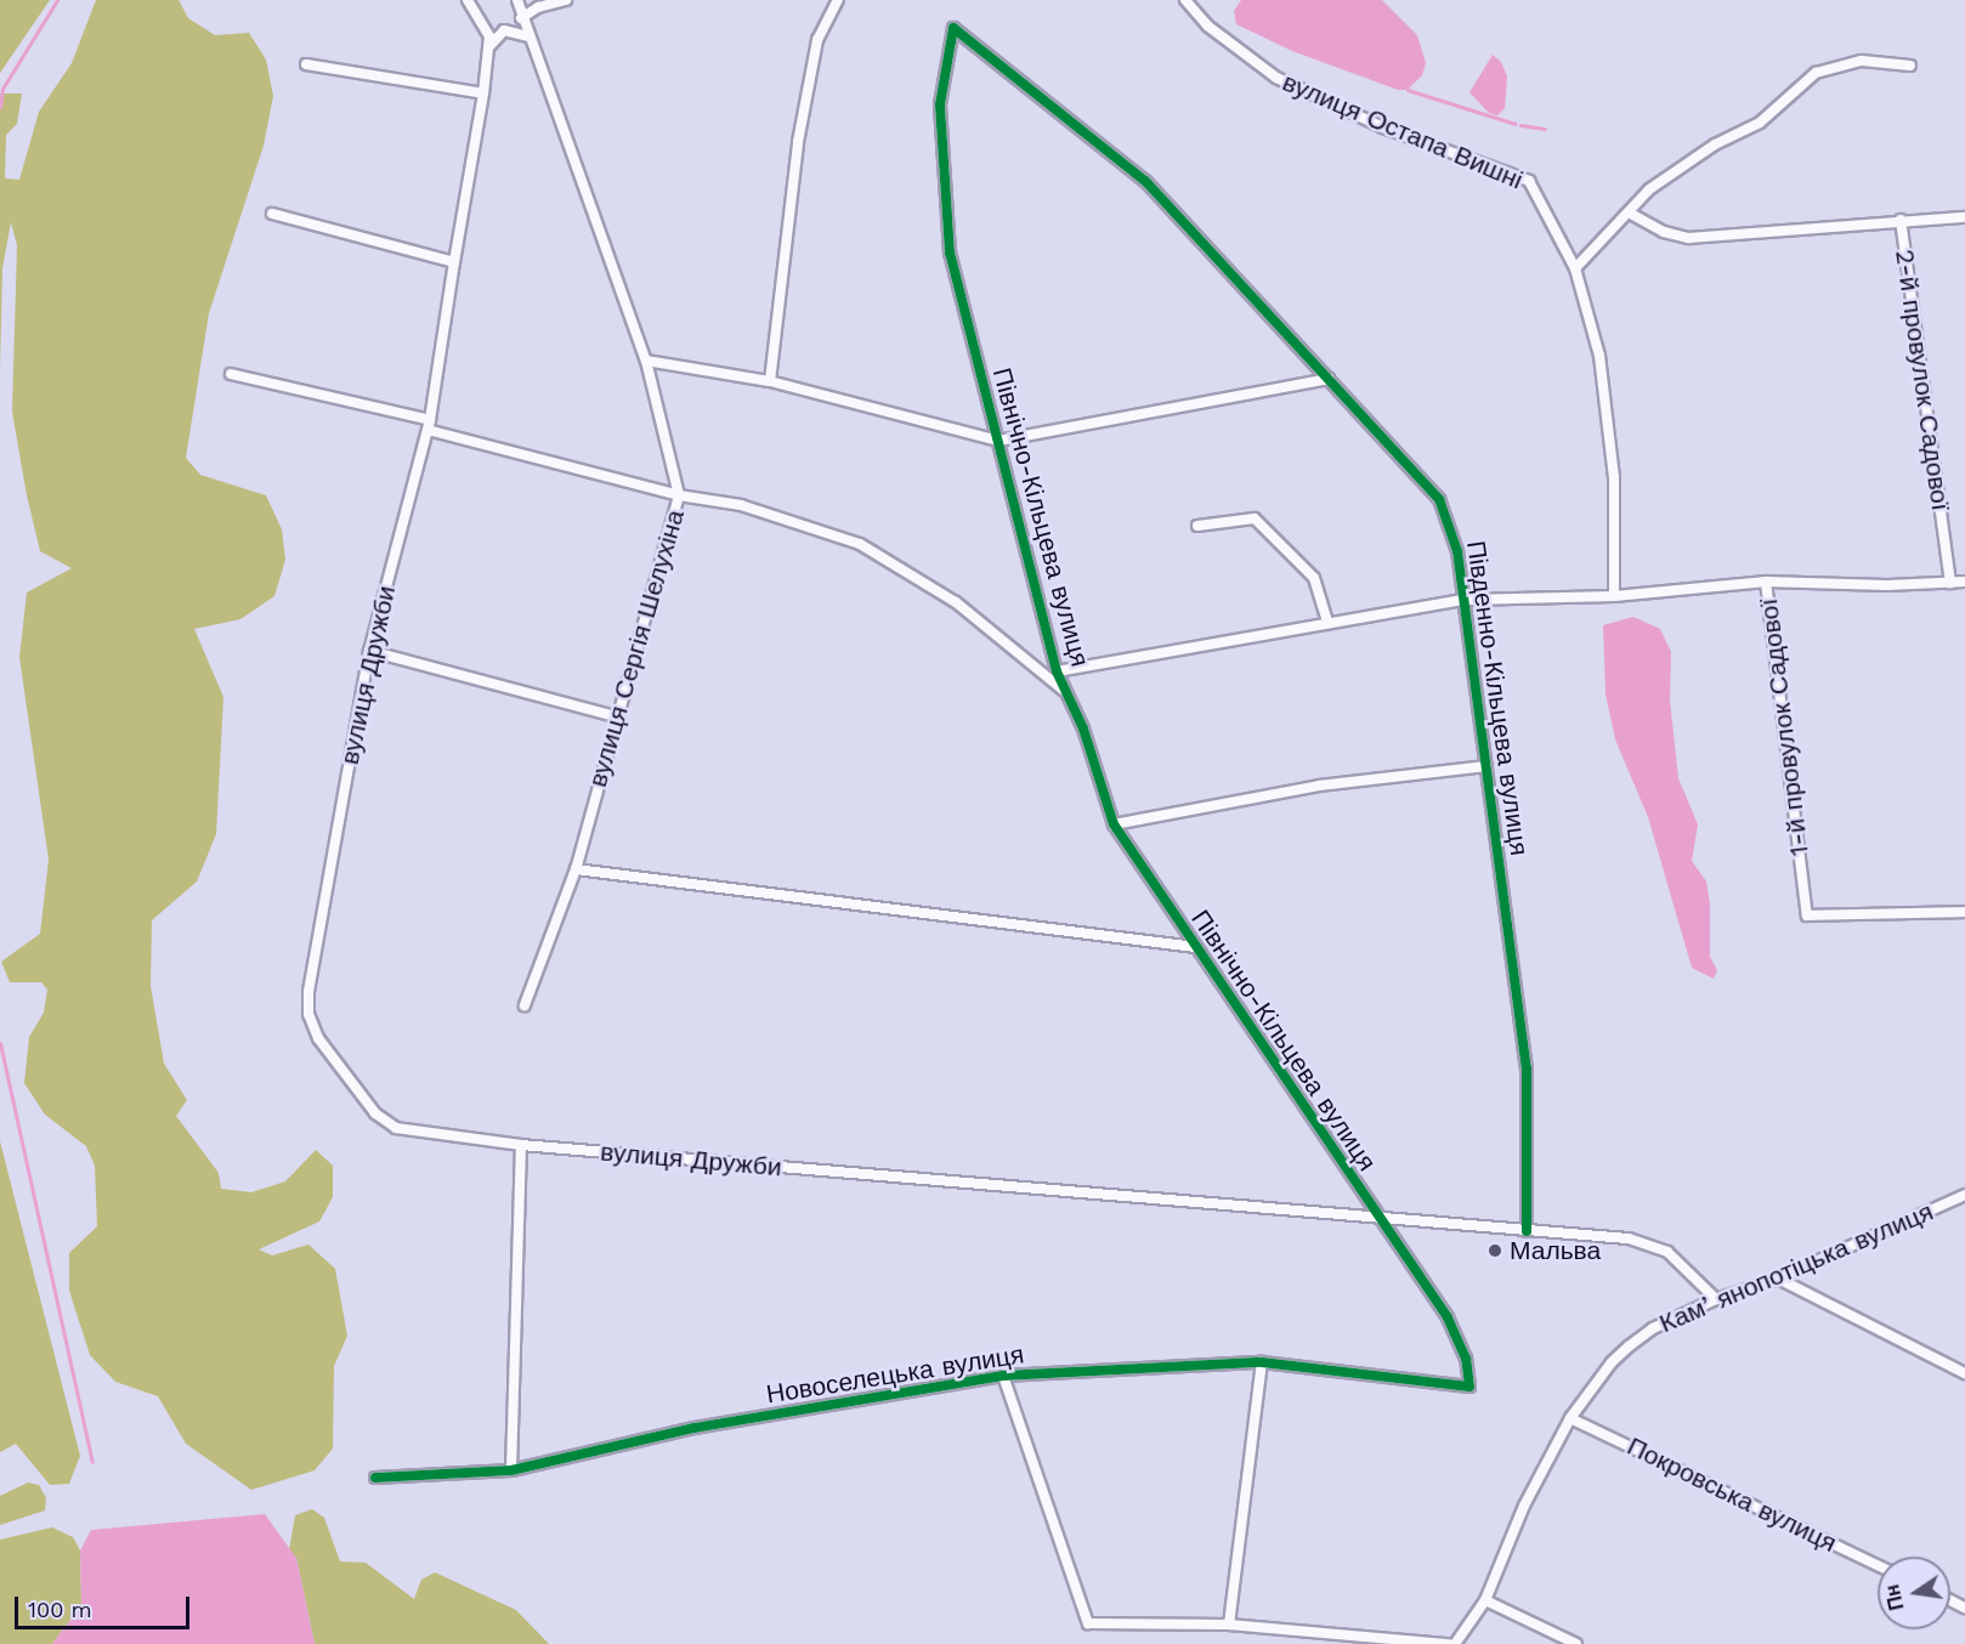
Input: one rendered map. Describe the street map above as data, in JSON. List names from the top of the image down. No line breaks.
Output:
{"streets":{"street":["вулиця Остапа Вишні","2-й провулок Садової","Північно-Кільцева вулиця","вулиця Сергія Шелухіна","вулиця Дружби","Південно-Кільцева вулиця","1-й провулок Садової","Камʼянопотіцька вулиця","Новоселецька вулиця","Покровська вулиця"]},"crossings":[["2-й провулок Садової","1-й провулок Садової"],["Північно-Кільцева вулиця","вулиця Дружби"],["Північно-Кільцева вулиця","Південно-Кільцева вулиця"],["Північно-Кільцева вулиця","Новоселецька вулиця"],["вулиця Дружби","Південно-Кільцева вулиця"],["вулиця Дружби","Камʼянопотіцька вулиця"],["Камʼянопотіцька вулиця","Покровська вулиця"]],"places":["Мальва"],"scale_bar":"100 m","north":"left"}
